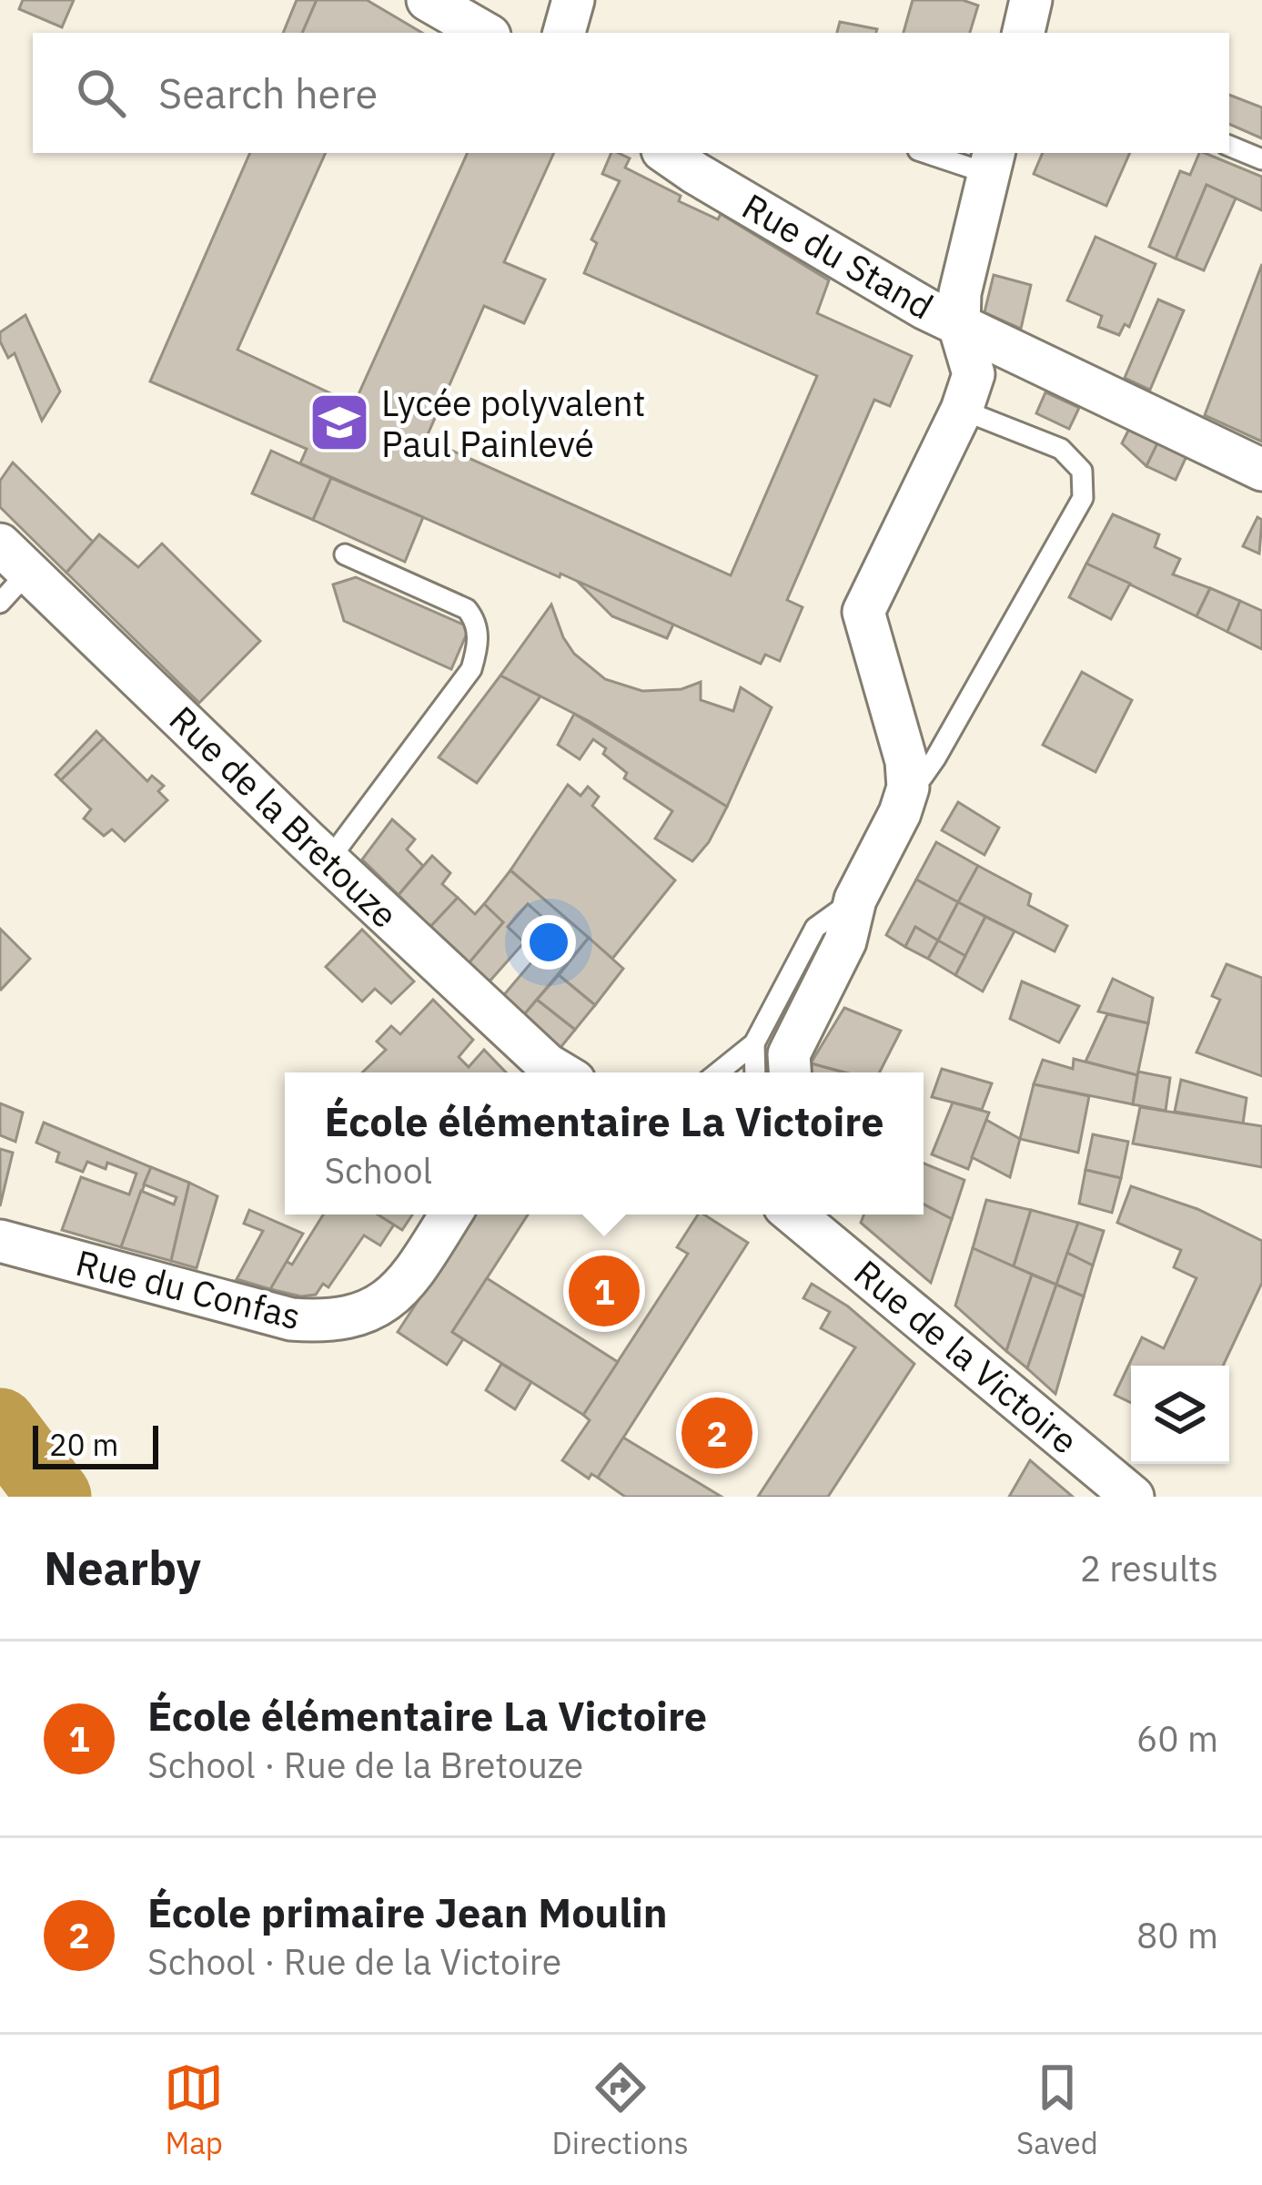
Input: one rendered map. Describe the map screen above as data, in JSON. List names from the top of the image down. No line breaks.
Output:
{"streets":{"street":["Rue du Stand","Rue de la Bretouze","Rue du Confas","Rue de la Victoire"]},"places":{"school or university":["Lycée polyvalent Paul Painlevé"]},"scale_bar":"20 m","page":{"search":"Search here","popup":["École élémentaire La Victoire","School"],"pins":["1","2"],"scale":"20 m","heading":["Nearby","2 results"],"list":[{"mark":"1","name":"École élémentaire La Victoire","note":"School · Rue de la Bretouze","value":"60 m"},{"mark":"2","name":"École primaire Jean Moulin","note":"School · Rue de la Victoire","value":"80 m"}],"nav":["Map","Directions","Saved"]}}
